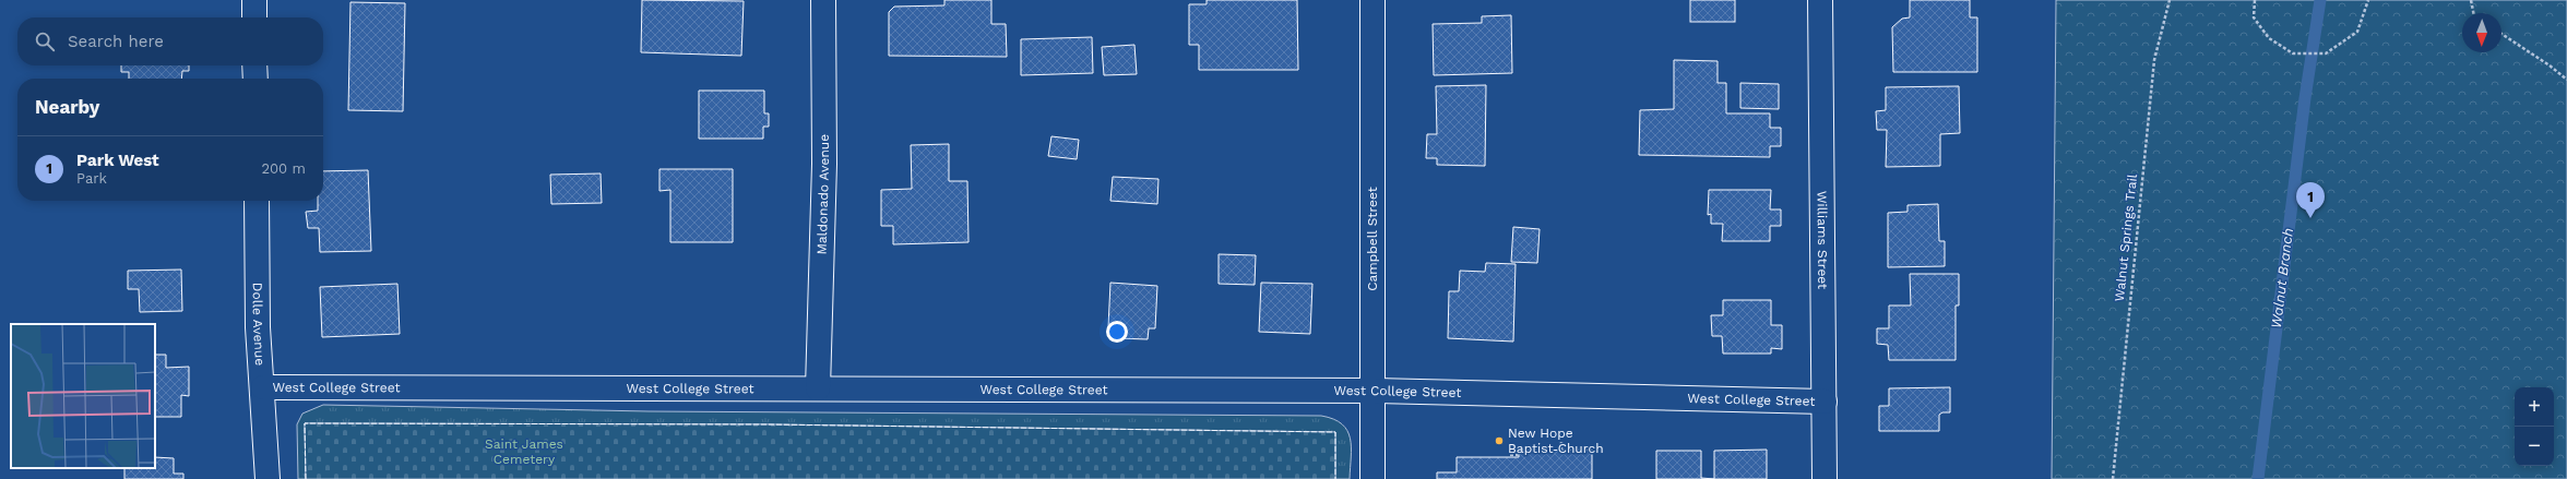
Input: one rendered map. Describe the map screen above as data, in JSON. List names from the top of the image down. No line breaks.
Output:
{"streets":{"street":["Maldonado Avenue","Campbell Street","Williams Street","Dolle Avenue","West College Street"],"path":["Walnut Springs Trail"]},"crossings":[["Maldonado Avenue","West College Street"],["Campbell Street","West College Street"],["Williams Street","West College Street"],["Dolle Avenue","West College Street"]],"water":["Walnut Branch"],"parks":["Saint James Cemetery"],"places":["New Hope Baptist Church"],"north":"bottom","page":{"search":"Search here","heading":"Nearby","list":[{"mark":"1","name":"Park West","note":"Park","value":"200 m"}],"pins":"1","map_buttons":["+","−"]}}
